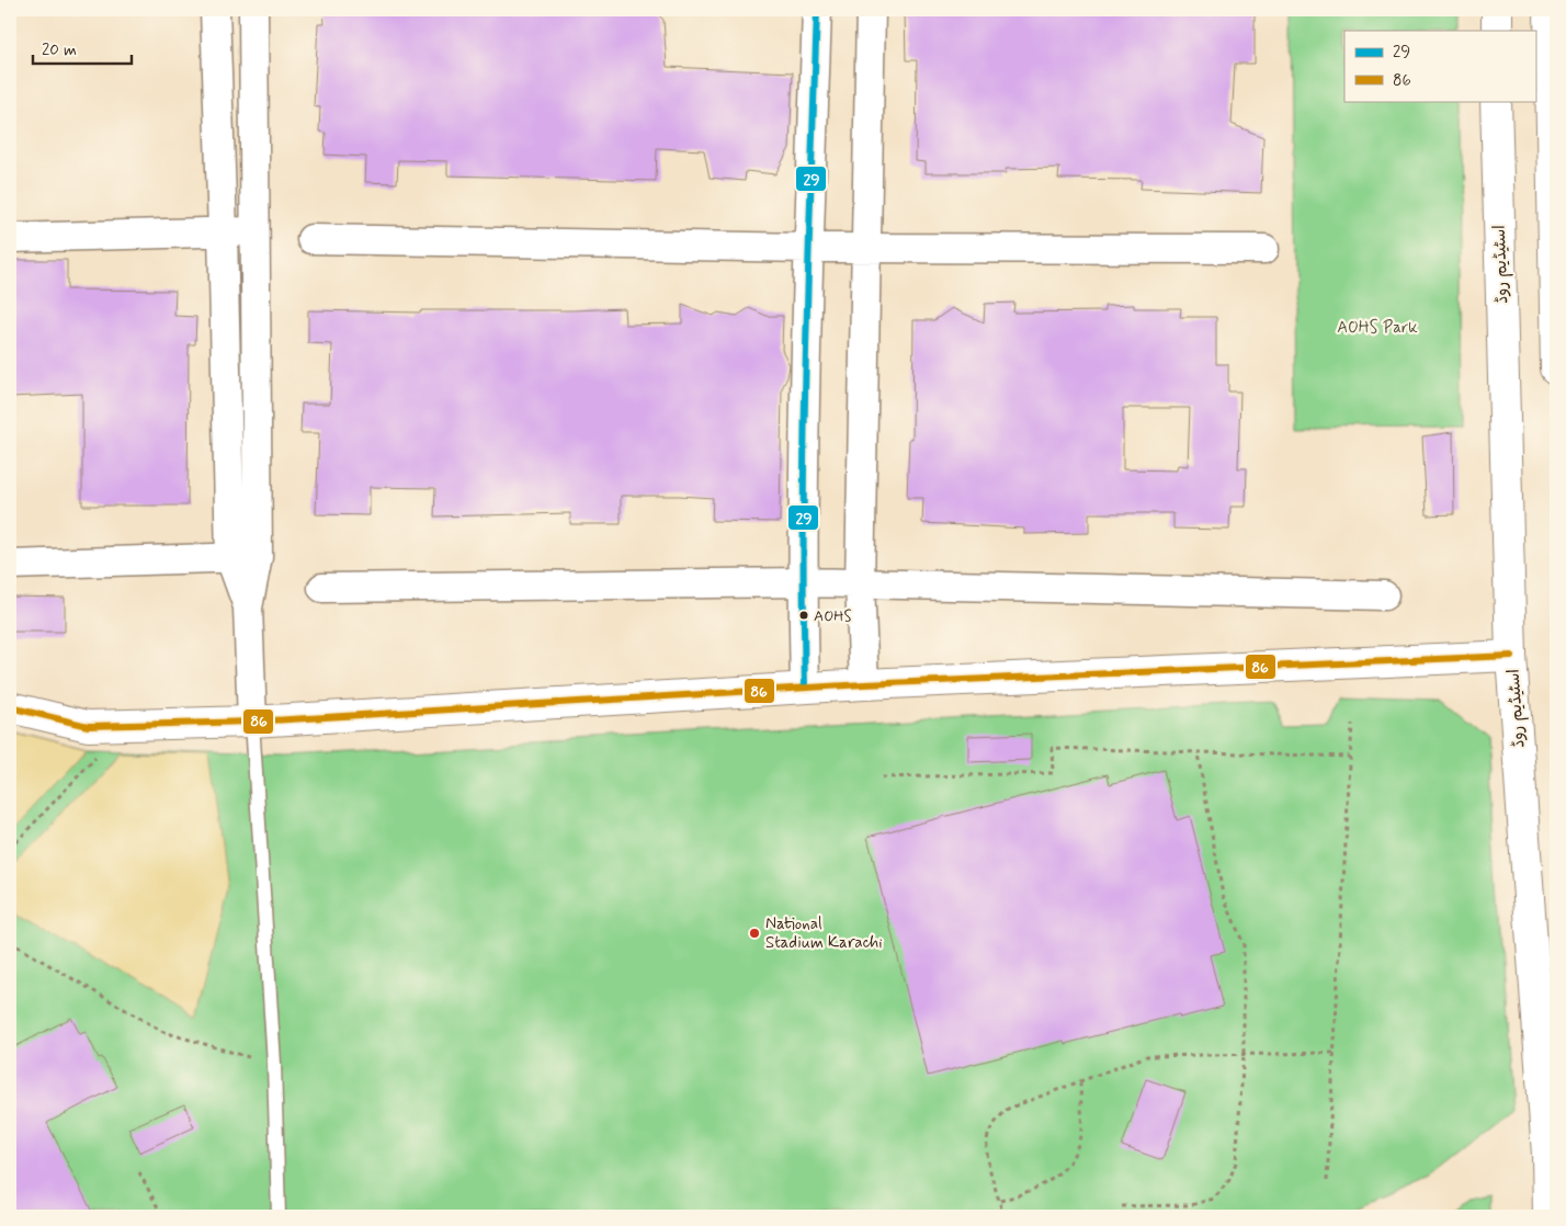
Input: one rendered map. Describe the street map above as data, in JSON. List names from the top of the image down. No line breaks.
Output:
{"streets":{"street":["اسٹیڈیم روڈ"]},"parks":["AOHS Park"],"places":["AOHS","National Stadium Karachi"],"lines":["transit line 29","transit line 86"],"legend":["29","86"],"scale_bar":"20 m"}
